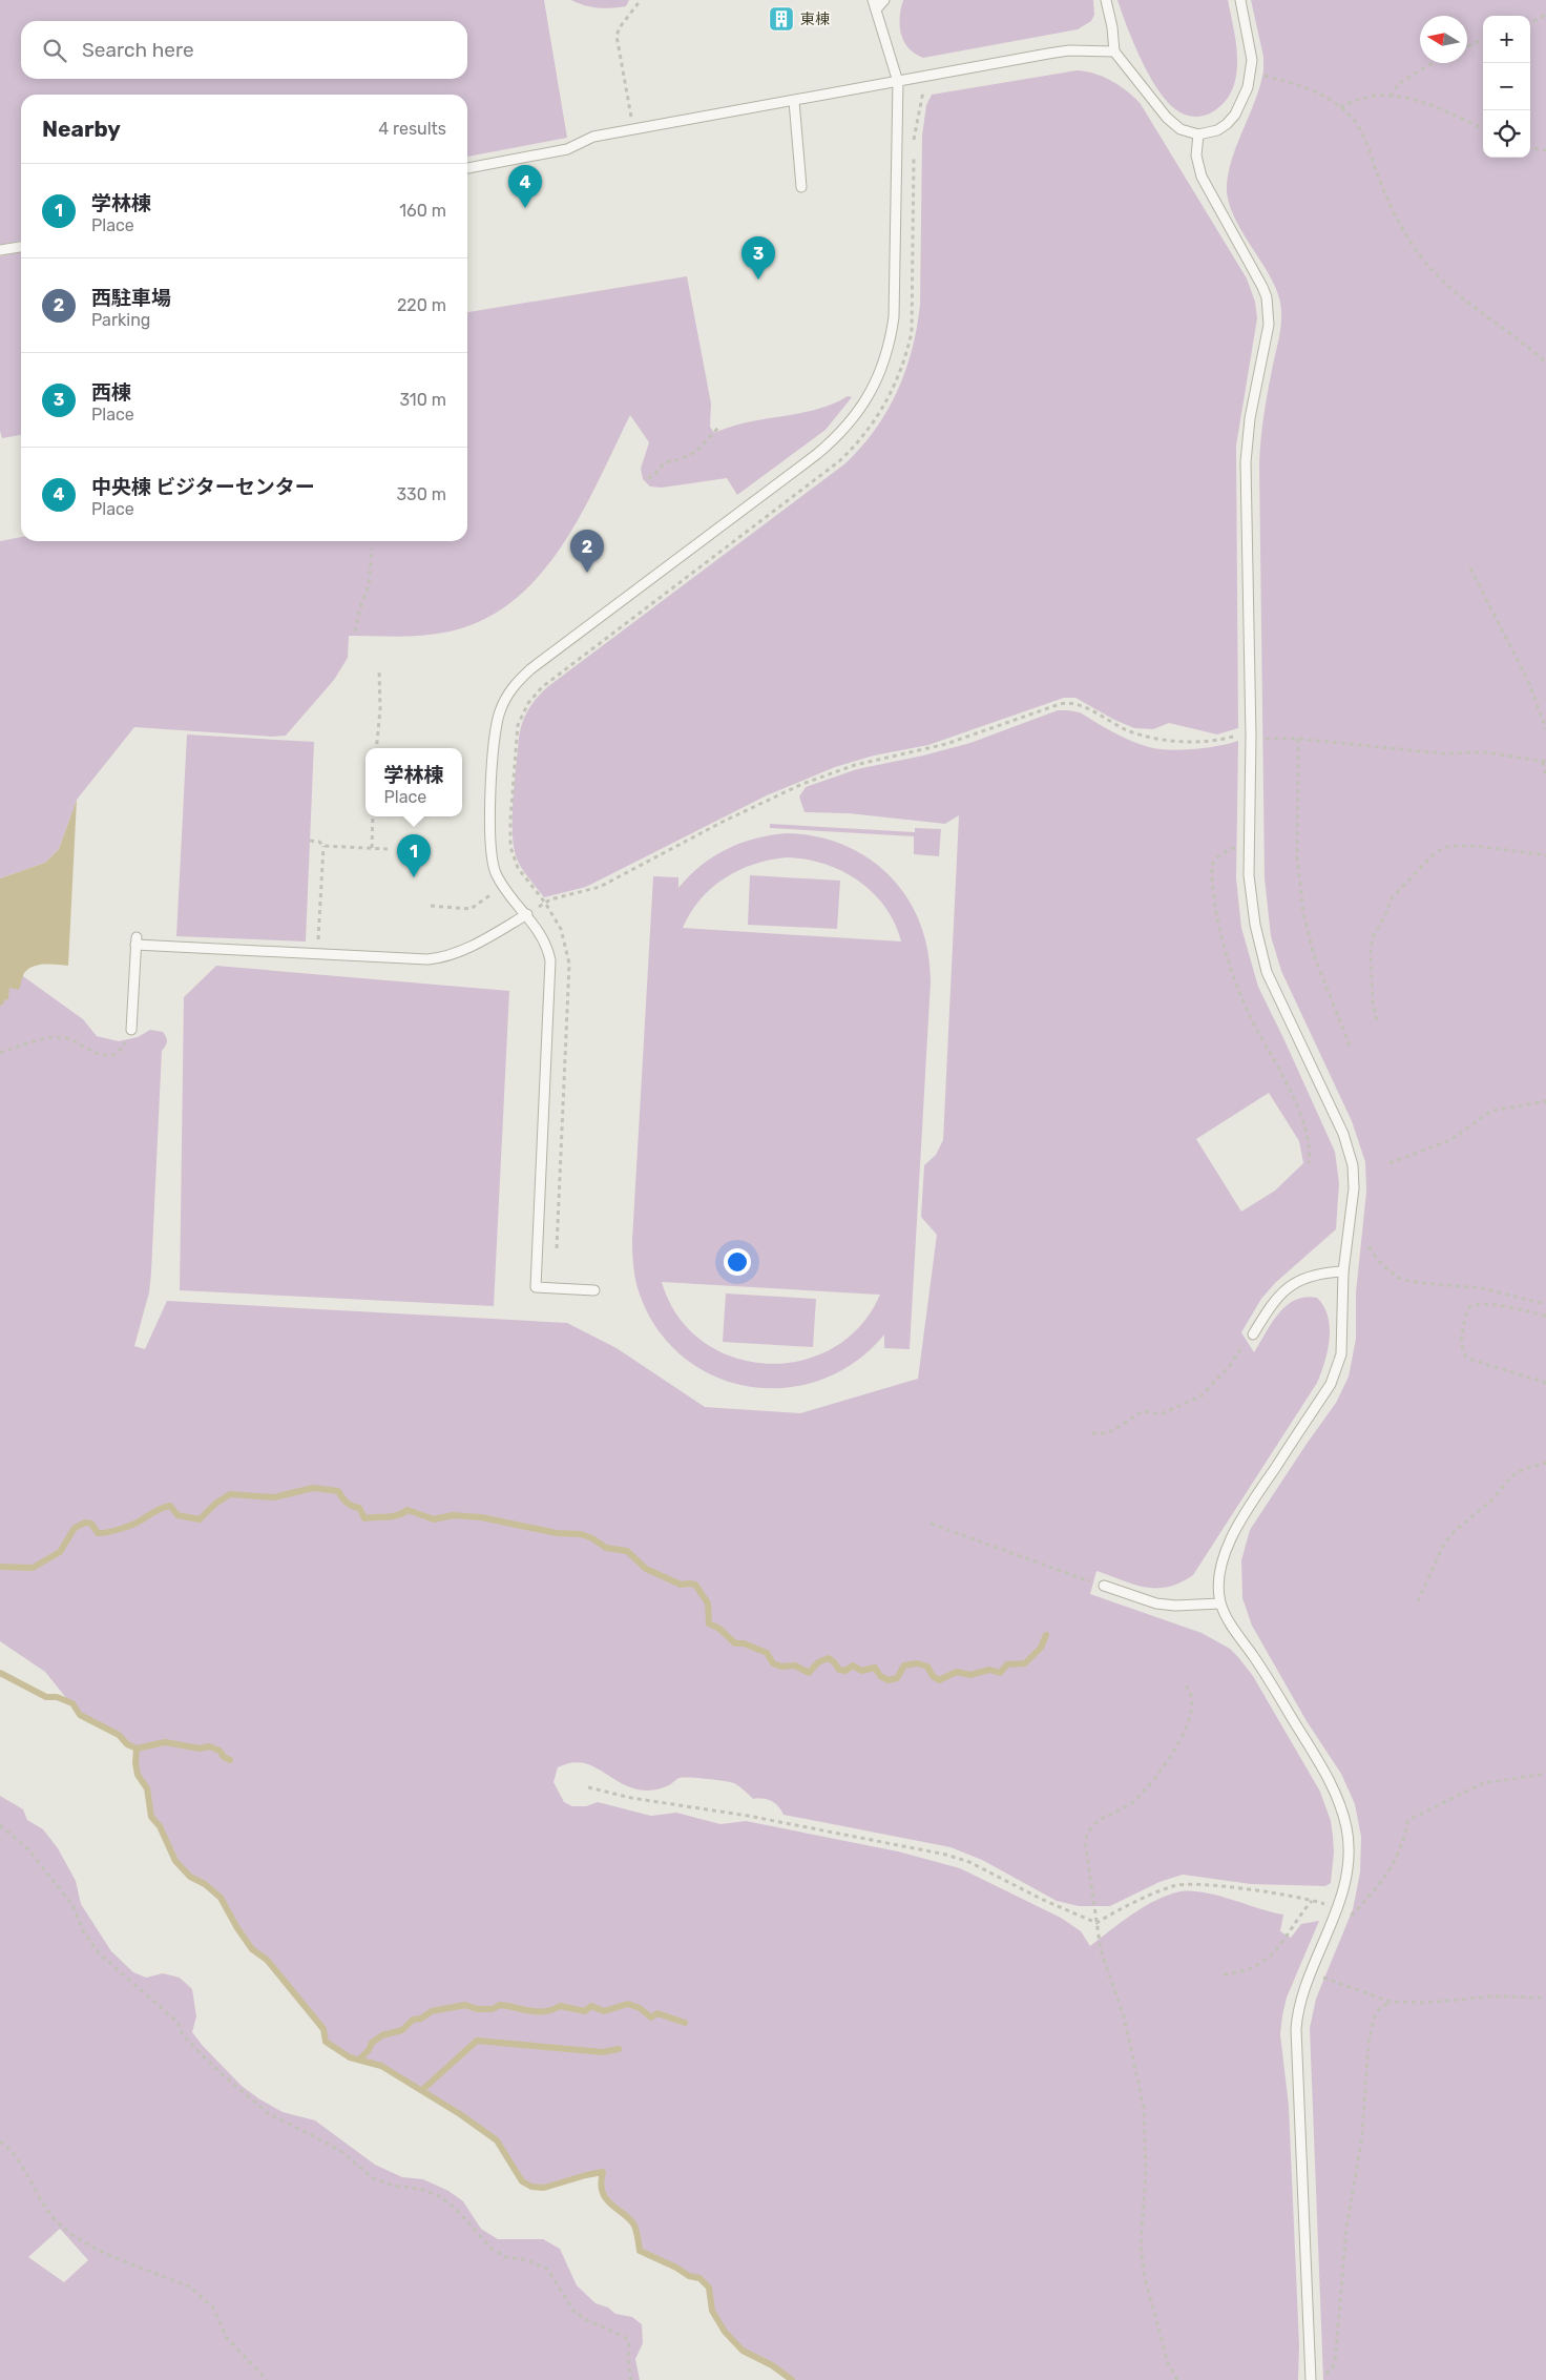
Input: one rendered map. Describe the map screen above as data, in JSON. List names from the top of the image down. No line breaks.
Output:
{"places":{"building":["東棟"]},"north":"left","page":{"map_buttons":["+","−"],"search":"Search here","heading":["Nearby","4 results"],"list":[{"mark":"1","name":"学林棟","note":"Place","value":"160 m"},{"mark":"2","name":"西駐車場","note":"Parking","value":"220 m"},{"mark":"3","name":"西棟","note":"Place","value":"310 m"},{"mark":"4","name":"中央棟 ビジターセンター","note":"Place","value":"330 m"}],"pins":["4","3","2","1"],"popup":["学林棟","Place"]}}
